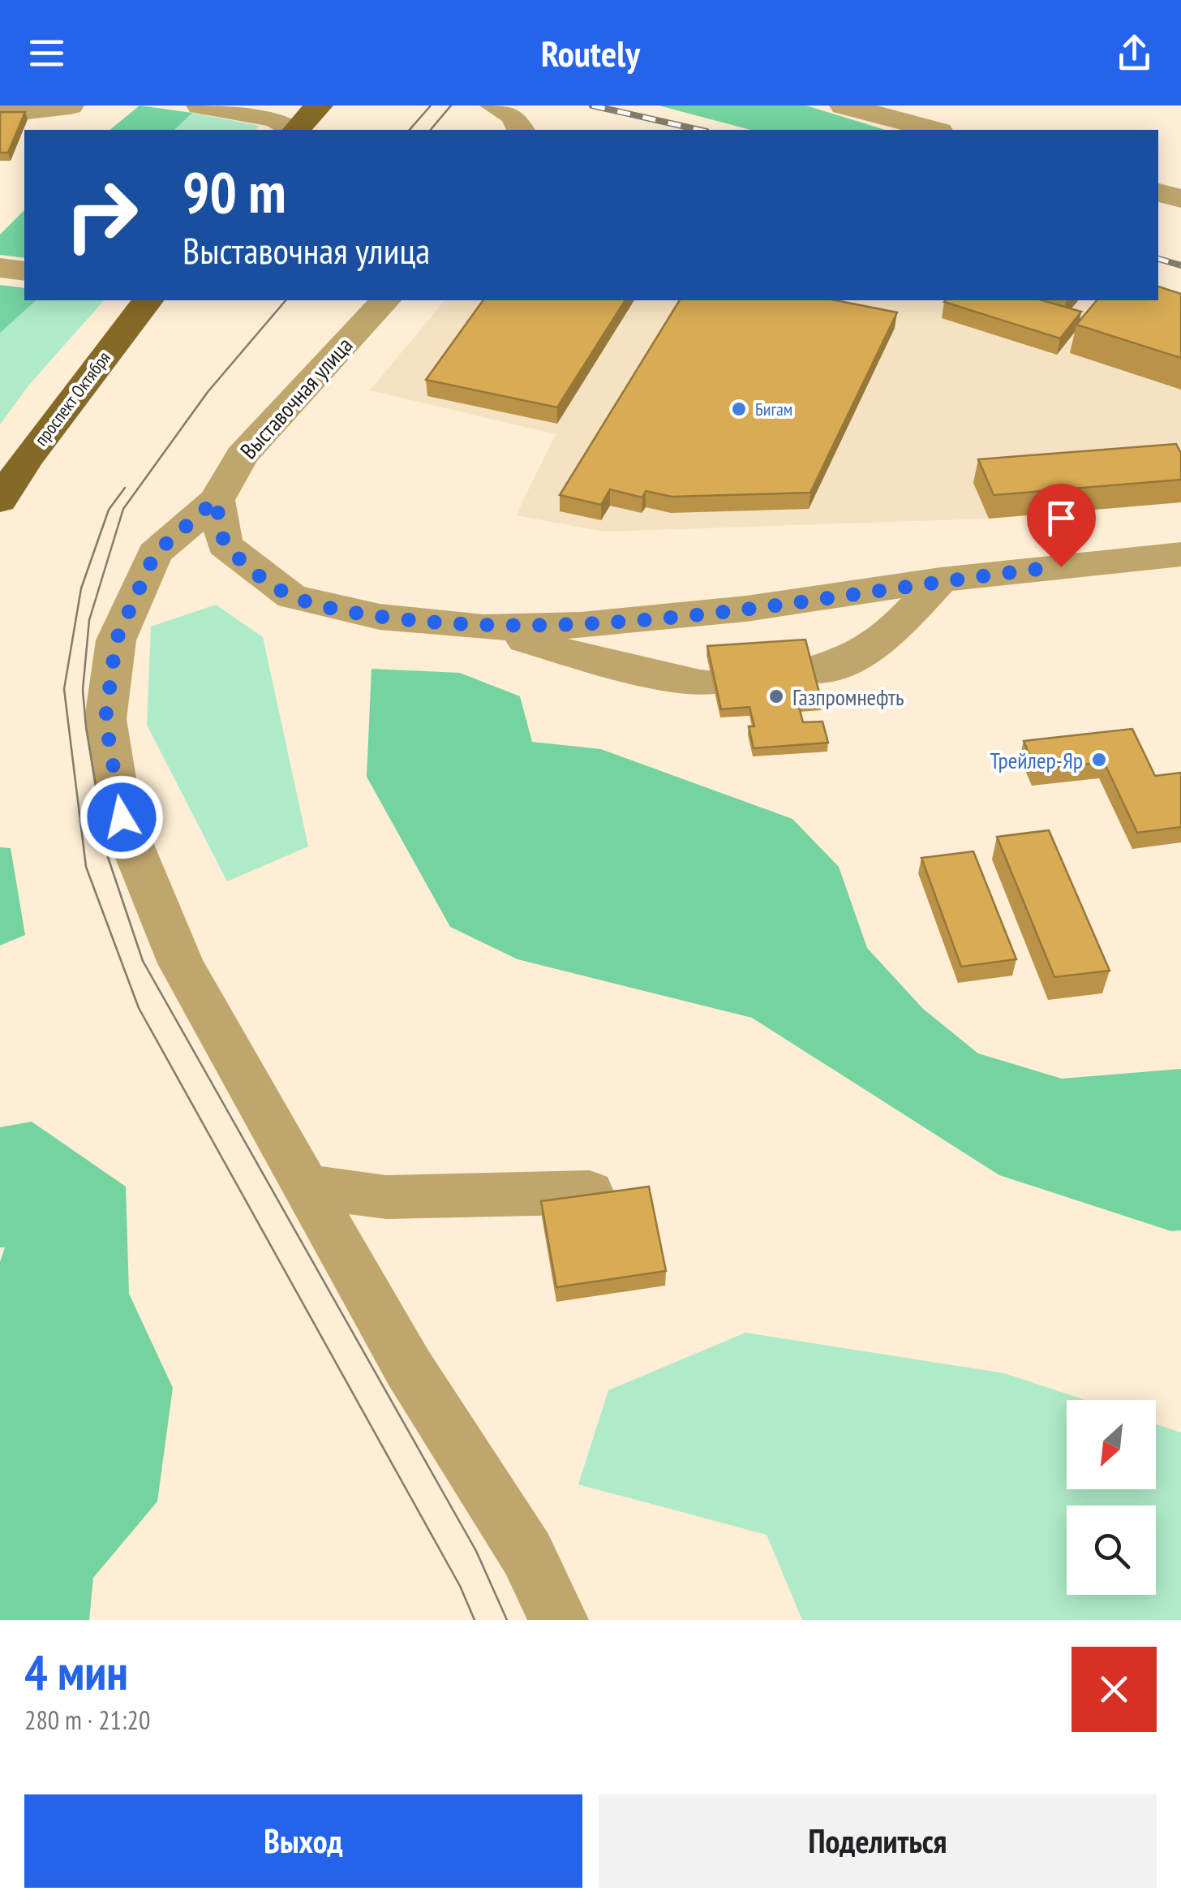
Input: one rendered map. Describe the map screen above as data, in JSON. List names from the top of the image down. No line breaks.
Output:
{"streets":{"main road":["проспект Октября"],"street":["Выставочная улица"]},"places":["Бигам","Газпромнефть","Трейлер-Яр"],"north":"bottom left","page":{"header":"Routely","turn":["90 m","Выставочная улица"],"heading":["4 мин","280 m · 21:20"],"buttons":["Выход","Поделиться"]}}
